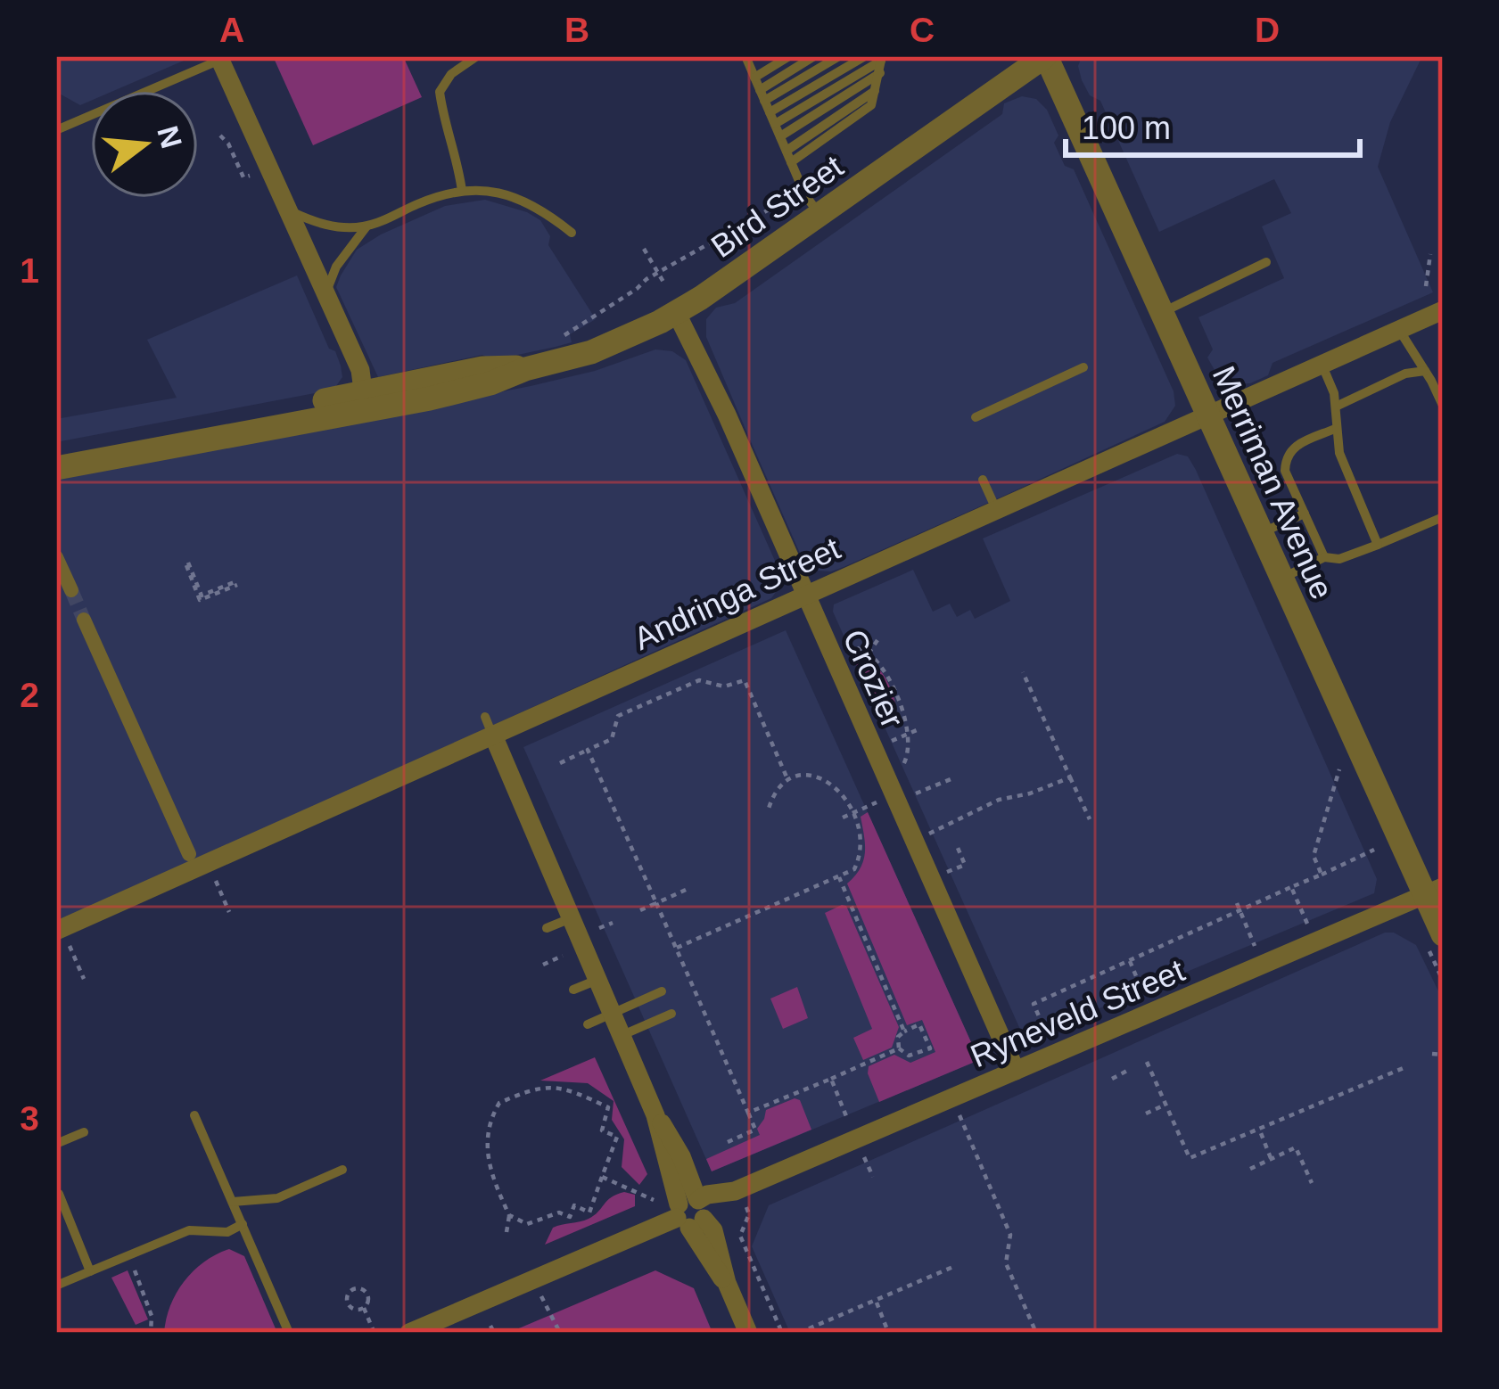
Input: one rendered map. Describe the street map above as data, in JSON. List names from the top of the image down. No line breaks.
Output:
{"streets":{"street":["Bird Street","Merriman Avenue","Andringa Street","Crozier","Ryneveld Street"]},"crossings":[["Bird Street","Merriman Avenue"],["Bird Street","Crozier"],["Merriman Avenue","Andringa Street"],["Merriman Avenue","Ryneveld Street"],["Andringa Street","Crozier"],["Crozier","Ryneveld Street"]],"scale_bar":"100 m","north":"right","grid":{"columns":["A","B","C","D"],"rows":["1","2","3"]}}
